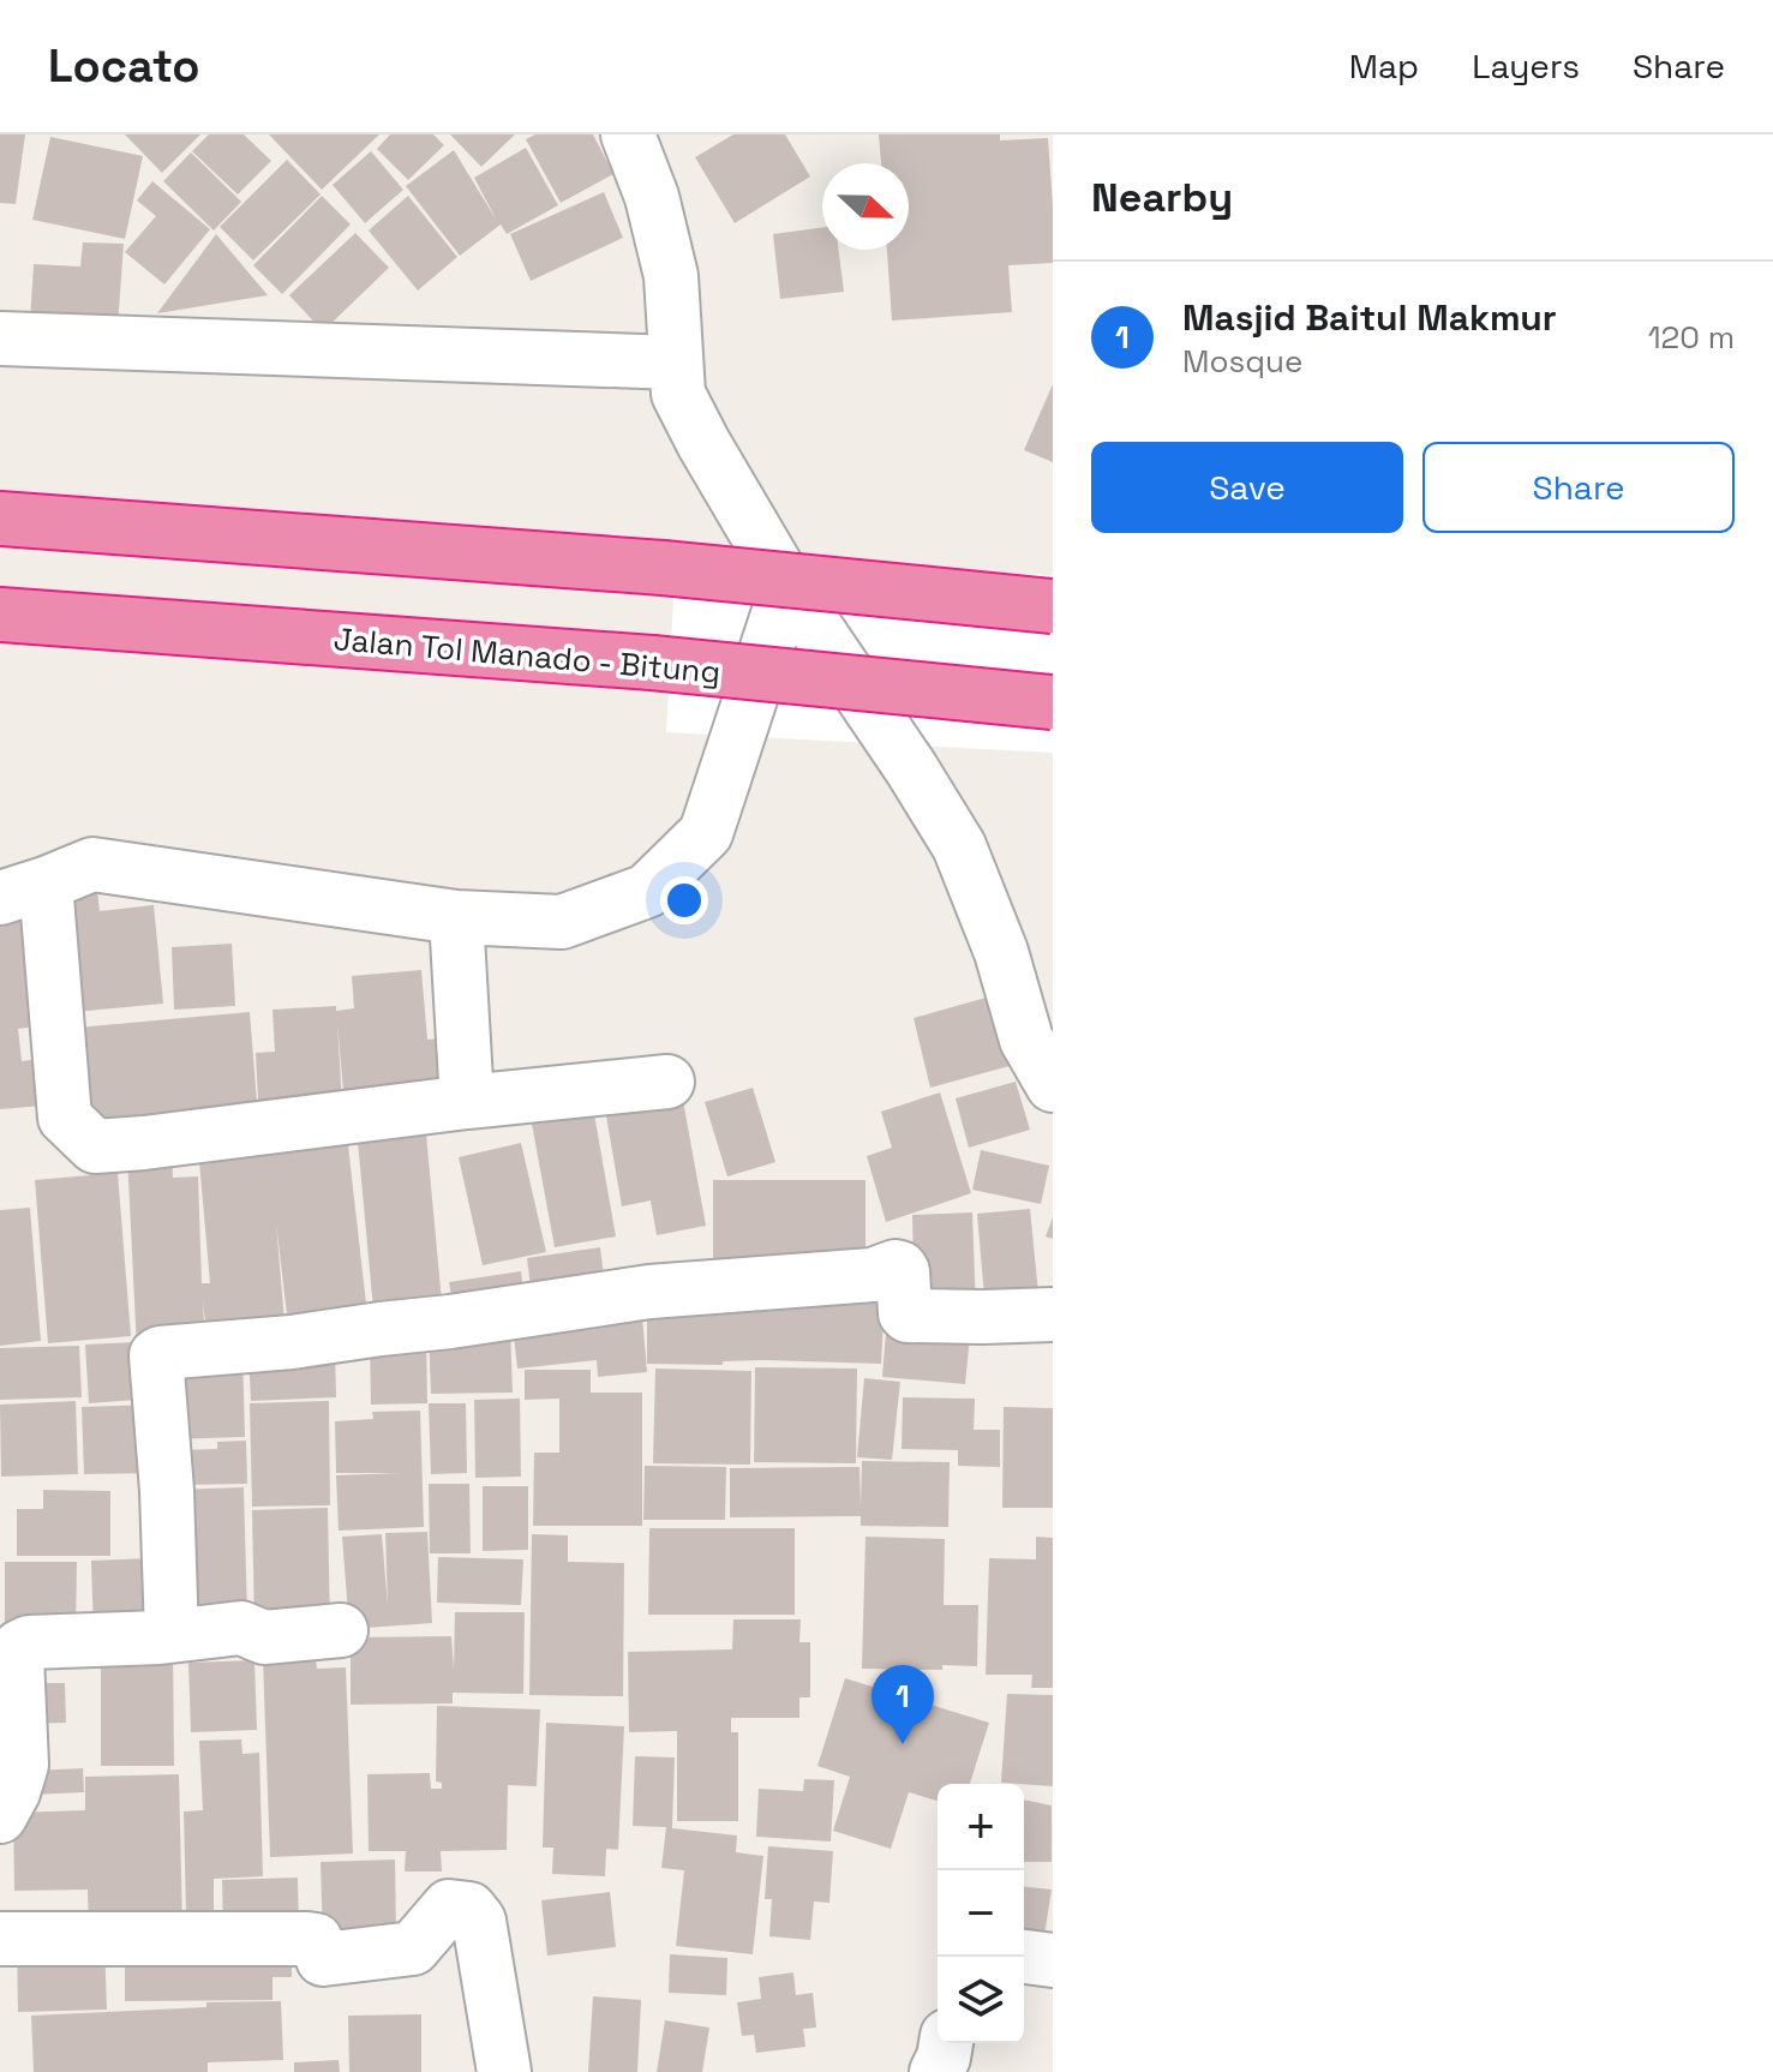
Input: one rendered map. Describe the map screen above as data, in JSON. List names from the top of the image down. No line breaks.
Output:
{"streets":{"highway":["Jalan Tol Manado - Bitung"]},"north":"right","page":{"header":"Locato","nav":["Map","Layers","Share"],"heading":"Nearby","list":[{"mark":"1","name":"Masjid Baitul Makmur","note":"Mosque","value":"120 m"}],"buttons":["Save","Share"],"pins":"1","map_buttons":["+","−"]}}
